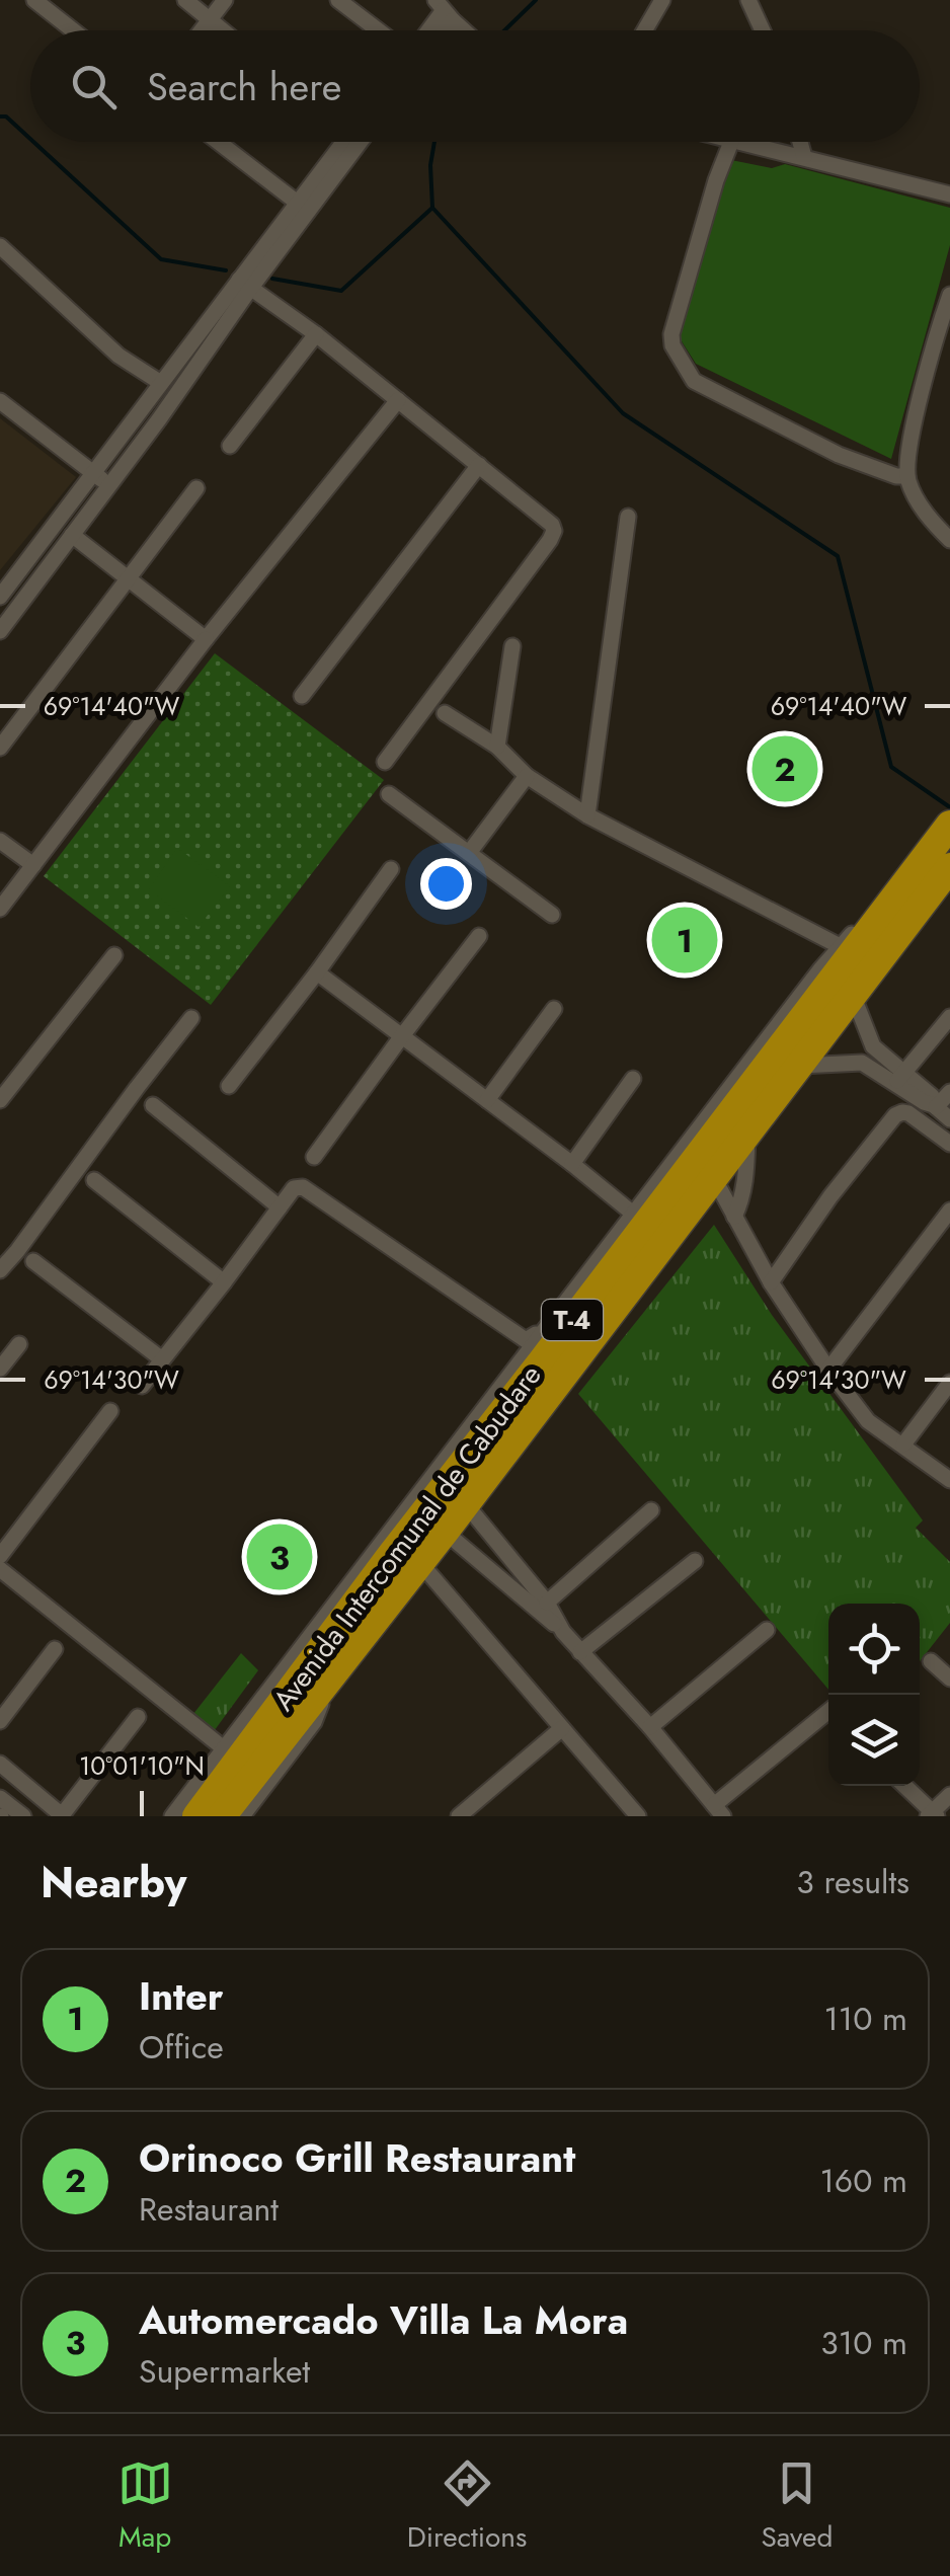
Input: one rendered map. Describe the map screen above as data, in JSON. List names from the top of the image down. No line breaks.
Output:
{"streets":{"highway":["T-4","Avenida Intercomunal de Cabudare"]},"page":{"search":"Search here","pins":["2","1","3"],"heading":["Nearby","3 results"],"list":[{"mark":"1","name":"Inter","note":"Office","value":"110 m"},{"mark":"2","name":"Orinoco Grill Restaurant","note":"Restaurant","value":"160 m"},{"mark":"3","name":"Automercado Villa La Mora","note":"Supermarket","value":"310 m"}],"nav":["Map","Directions","Saved"]},"coordinates":["69°14'40\"W","69°14'30\"W","10°01'10\"N"]}
